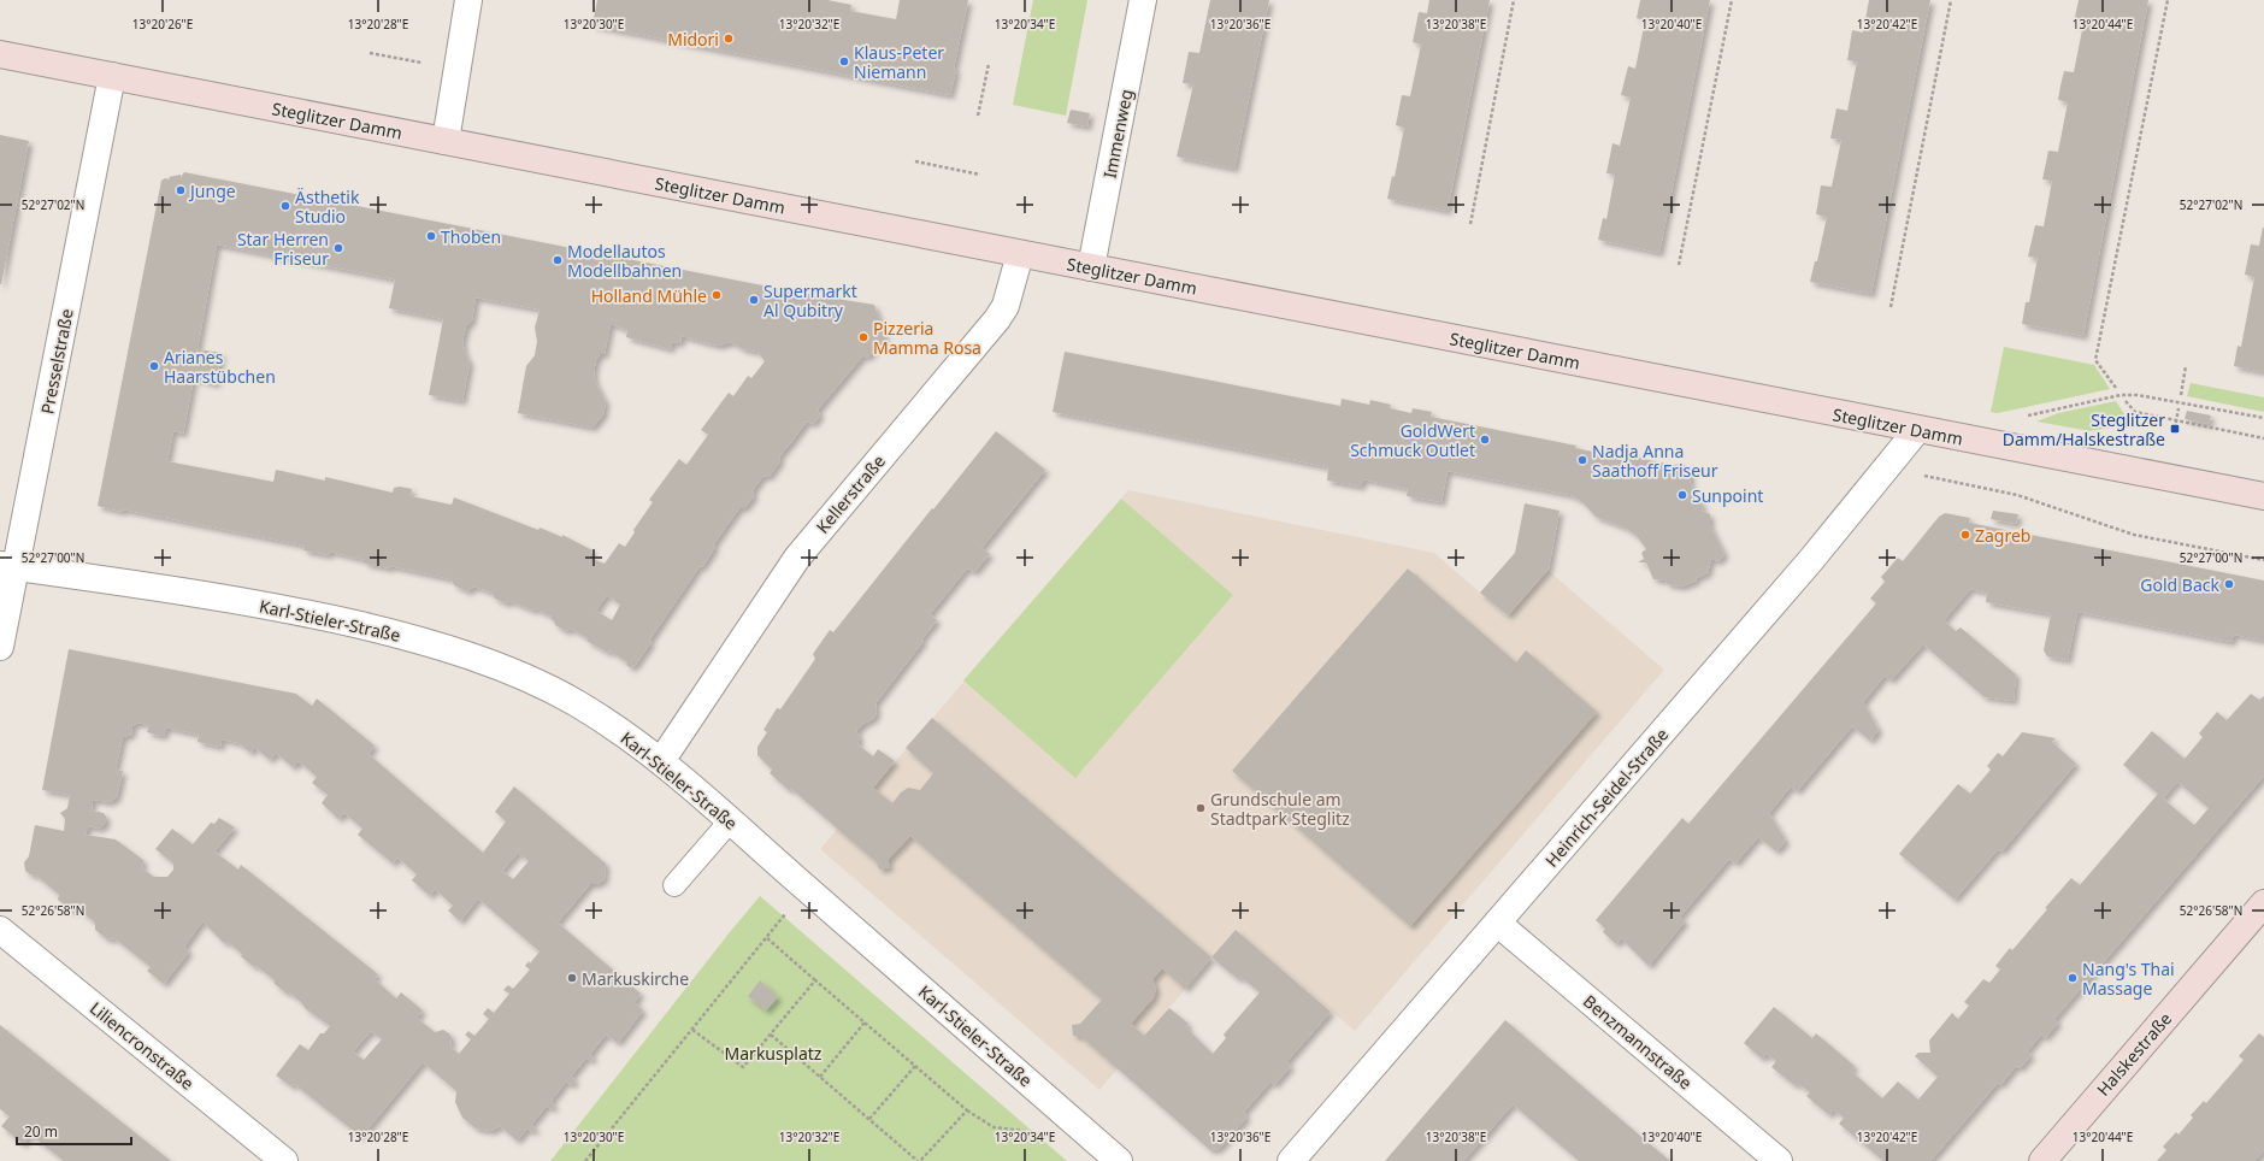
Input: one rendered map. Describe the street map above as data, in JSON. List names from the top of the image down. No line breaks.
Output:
{"streets":{"main road":["Steglitzer Damm","Halskestraße"],"street":["Immenweg","Presselstraße","Kellerstraße","Karl-Stieler-Straße","Heinrich-Seidel-Straße","Benzmannstraße","Liliencronstraße"]},"crossings":[["Steglitzer Damm","Immenweg"],["Steglitzer Damm","Presselstraße"],["Steglitzer Damm","Kellerstraße"],["Steglitzer Damm","Heinrich-Seidel-Straße"],["Presselstraße","Karl-Stieler-Straße"],["Kellerstraße","Karl-Stieler-Straße"],["Heinrich-Seidel-Straße","Benzmannstraße"]],"parks":["Markusplatz"],"places":{"other":["Midori","Klaus-Peter Niemann","Junge","Ästhetik Studio","Thoben","Star Herren Friseur","Modellautos Modellbahnen","Holland Mühle","Supermarkt Al Qubitry","Pizzeria Mamma Rosa","Arianes Haarstübchen","GoldWert Schmuck Outlet","Nadja Anna Saathoff Friseur","Sunpoint","Zagreb","Gold Back","Grundschule am Stadtpark Steglitz","Markuskirche","Nang's Thai Massage"],"transit":["Steglitzer Damm/Halskestraße"]},"scale_bar":"20 m","coordinates":["13°20'26\"E","13°20'28\"E","13°20'30\"E","13°20'32\"E","13°20'34\"E","13°20'36\"E","13°20'38\"E","13°20'40\"E","13°20'42\"E","13°20'44\"E","52°27'02\"N","52°27'00\"N","52°26'58\"N"]}
